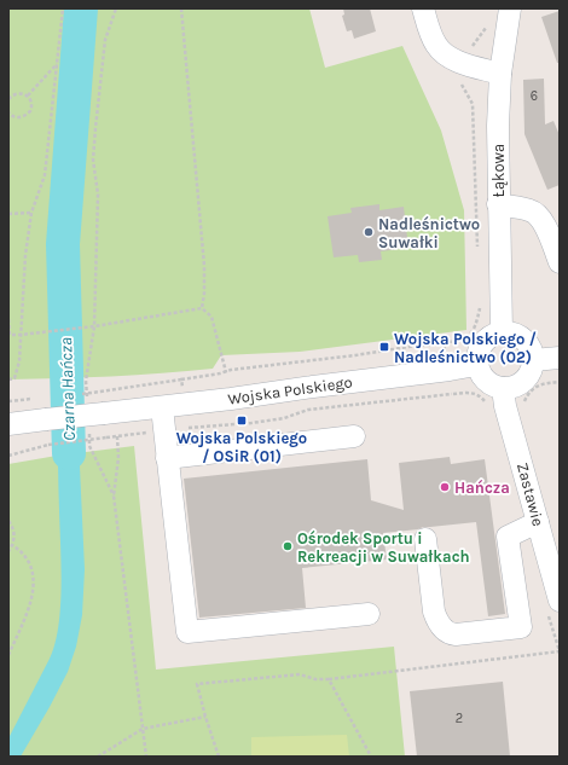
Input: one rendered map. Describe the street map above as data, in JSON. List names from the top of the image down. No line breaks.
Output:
{"streets":{"street":["Łąkowa","Wojska Polskiego","Zastawie"]},"crossings":[["Łąkowa","Wojska Polskiego"],["Łąkowa","Zastawie"],["Wojska Polskiego","Zastawie"]],"water":["Czarna Hańcza"],"places":{"other":["Nadleśnictwo Suwałki","Hańcza","Ośrodek Sportu i Rekreacji w Suwałkach"],"transit":["Wojska Polskiego / Nadleśnictwo (02)","Wojska Polskiego / OSiR (01)"]},"house_numbers":["6","2"]}
